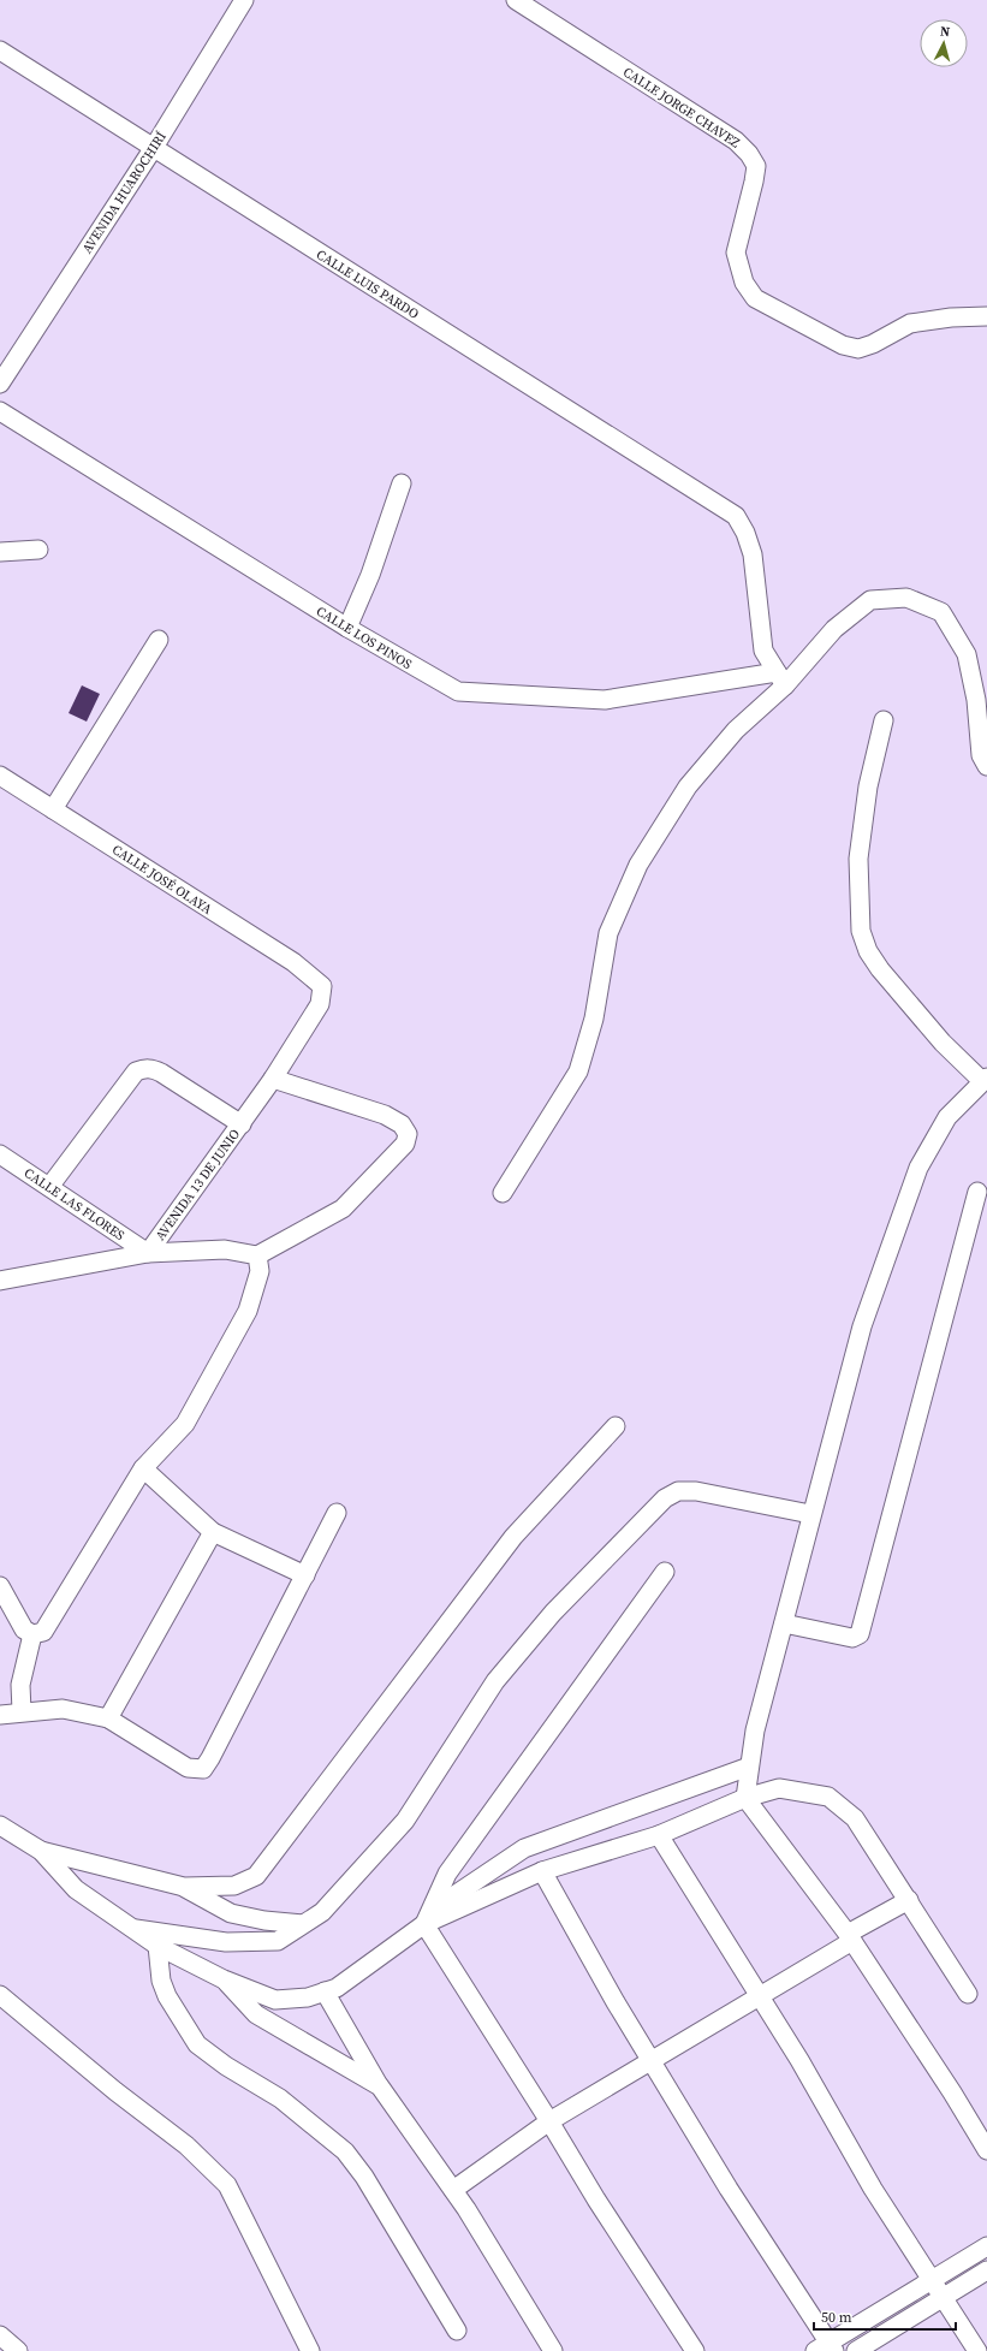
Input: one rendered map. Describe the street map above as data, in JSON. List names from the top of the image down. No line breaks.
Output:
{"streets":{"street":["CALLE JORGE CHAVEZ","AVENIDA HUAROCHIRÍ","CALLE LUIS PARDO","CALLE LOS PINOS","CALLE JOSÉ OLAYA","AVENIDA 13 DE JUNIO","CALLE LAS FLORES"]},"crossings":[["AVENIDA HUAROCHIRÍ","CALLE LUIS PARDO"],["CALLE LUIS PARDO","CALLE LOS PINOS"],["CALLE JOSÉ OLAYA","AVENIDA 13 DE JUNIO"],["AVENIDA 13 DE JUNIO","CALLE LAS FLORES"]],"scale_bar":"50 m","north":"top"}
